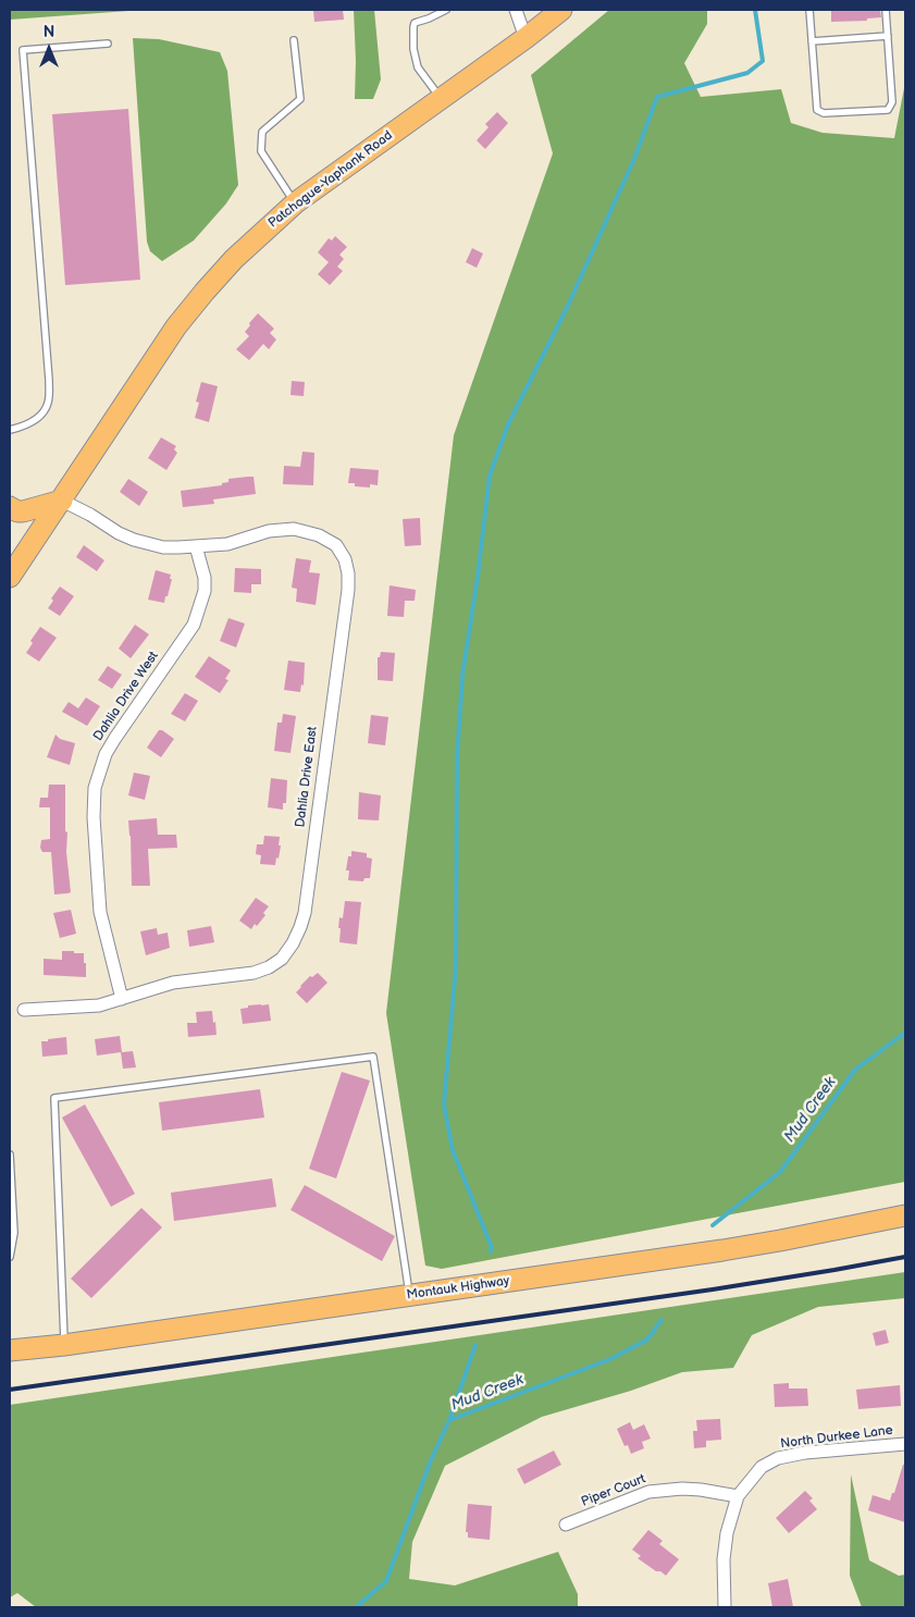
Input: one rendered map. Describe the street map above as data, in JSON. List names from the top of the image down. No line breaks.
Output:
{"streets":{"main road":["Patchogue-Yaphank Road","Montauk Highway"],"street":["Dahlia Drive West","Dahlia Drive East","North Durkee Lane","Piper Court"]},"crossings":[["Patchogue-Yaphank Road","Dahlia Drive East"],["Dahlia Drive West","Dahlia Drive East"],["North Durkee Lane","Piper Court"]],"water":["Mud Creek"],"north":"top"}
